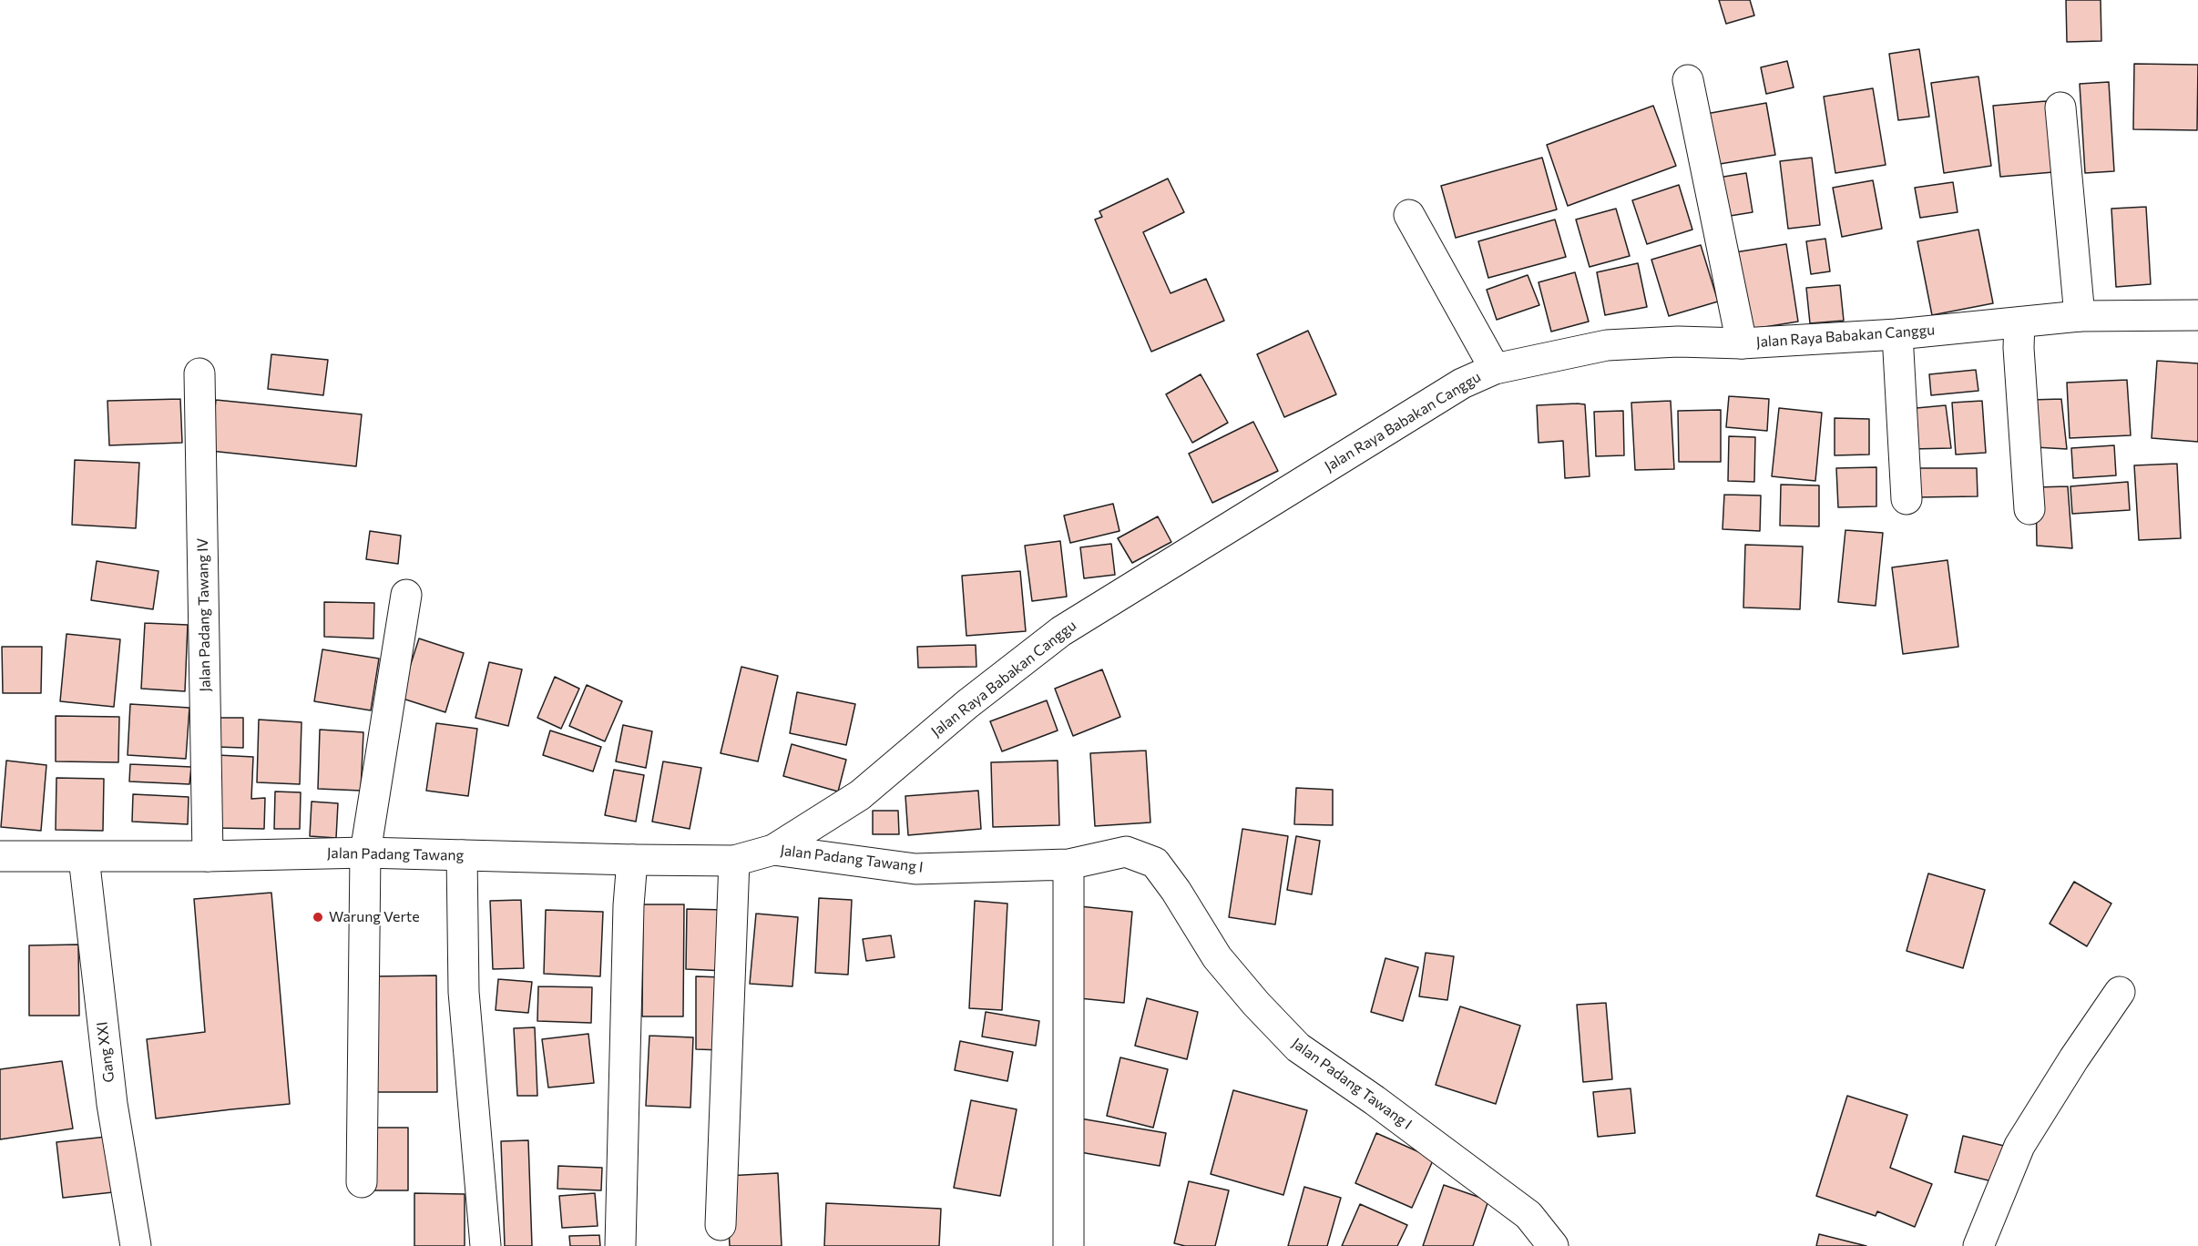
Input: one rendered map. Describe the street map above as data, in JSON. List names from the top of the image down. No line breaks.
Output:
{"streets":{"street":["Jalan Raya Babakan Canggu","Jalan Padang Tawang IV","Jalan Padang Tawang","Jalan Padang Tawang I","Gang XXI"]},"crossings":[["Jalan Raya Babakan Canggu","Jalan Padang Tawang"],["Jalan Raya Babakan Canggu","Jalan Padang Tawang I"],["Jalan Padang Tawang IV","Jalan Padang Tawang"],["Jalan Padang Tawang","Jalan Padang Tawang I"],["Jalan Padang Tawang","Gang XXI"]],"places":["Warung Verte"]}
